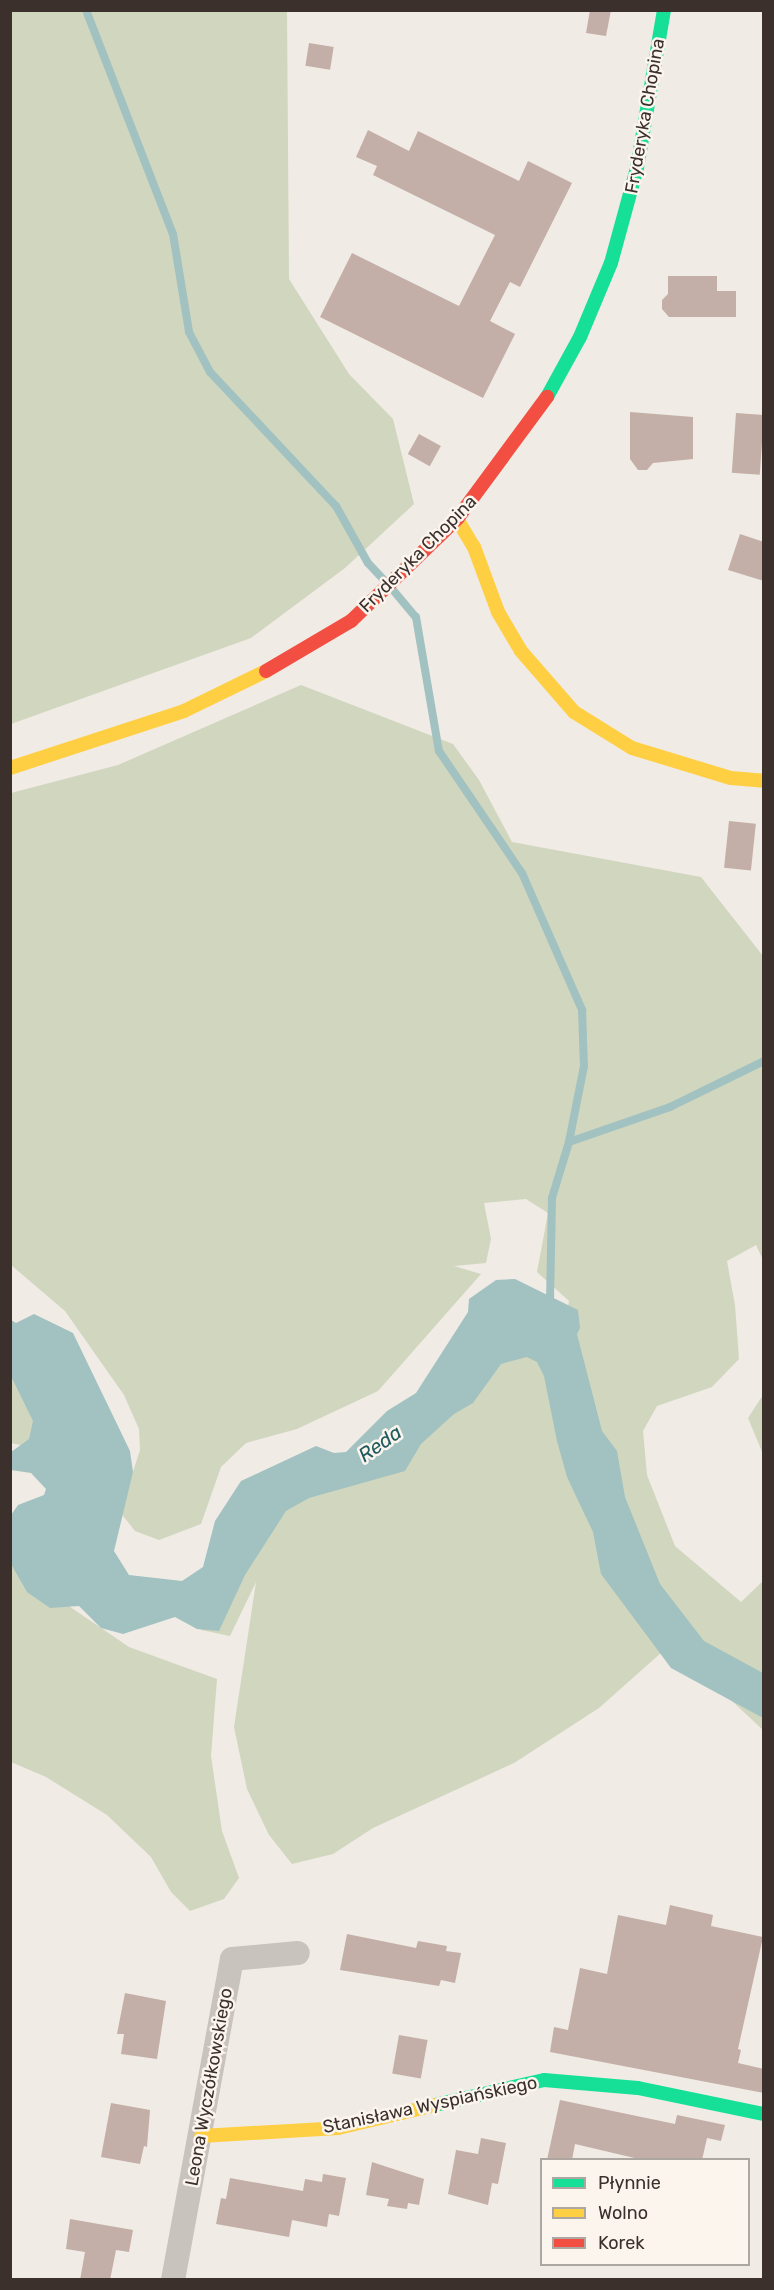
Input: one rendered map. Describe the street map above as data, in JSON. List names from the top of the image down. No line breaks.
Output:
{"streets":{"street":["Fryderyka Chopina","Leona Wyczółkowskiego","Stanisława Wyspiańskiego"]},"crossings":[["Leona Wyczółkowskiego","Stanisława Wyspiańskiego"]],"water":["Reda"],"legend":["Płynnie","Wolno","Korek"]}
